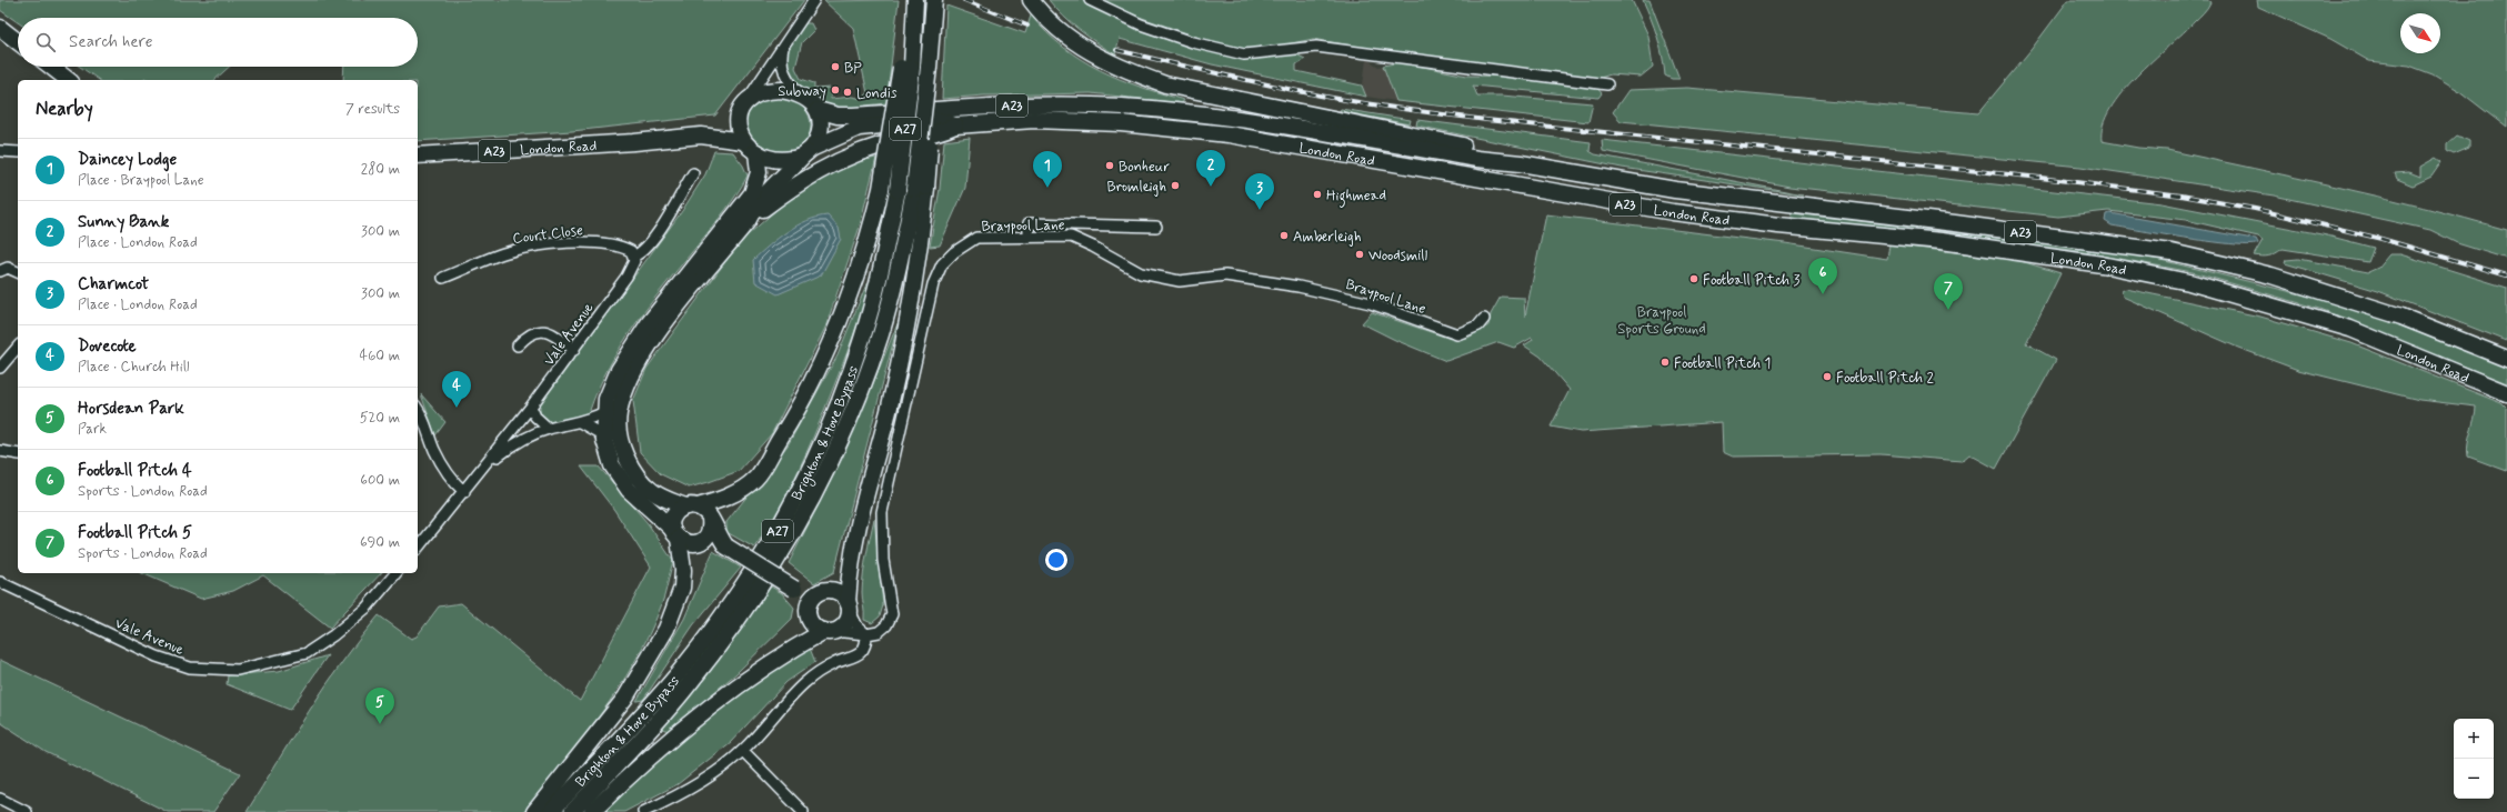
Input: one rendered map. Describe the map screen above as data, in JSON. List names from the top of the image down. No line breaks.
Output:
{"streets":{"highway":["A23","A27","London Road","Brighton & Hove Bypass"],"street":["Braypool Lane","Court Close","Vale Avenue"]},"crossings":[["A27","Brighton & Hove Bypass"],["Court Close","Vale Avenue"]],"parks":["Braypool Sports Ground"],"places":["BP","Subway","Londis","Bonheur","Bromleigh","Highmead","Amberleigh","Woodsmill","Football Pitch 3","Football Pitch 1","Football Pitch 2"],"north":"bottom right","page":{"search":"Search here","heading":["Nearby","7 results"],"list":[{"mark":"1","name":"Daincey Lodge","note":"Place · Braypool Lane","value":"280 m"},{"mark":"2","name":"Sunny Bank","note":"Place · London Road","value":"300 m"},{"mark":"3","name":"Charmcot","note":"Place · London Road","value":"300 m"},{"mark":"4","name":"Dovecote","note":"Place · Church Hill","value":"460 m"},{"mark":"5","name":"Horsdean Park","note":"Park","value":"520 m"},{"mark":"6","name":"Football Pitch 4","note":"Sports · London Road","value":"600 m"},{"mark":"7","name":"Football Pitch 5","note":"Sports · London Road","value":"690 m"}],"pins":["2","1","3","6","7","4","5"],"map_buttons":["+","−"]}}
